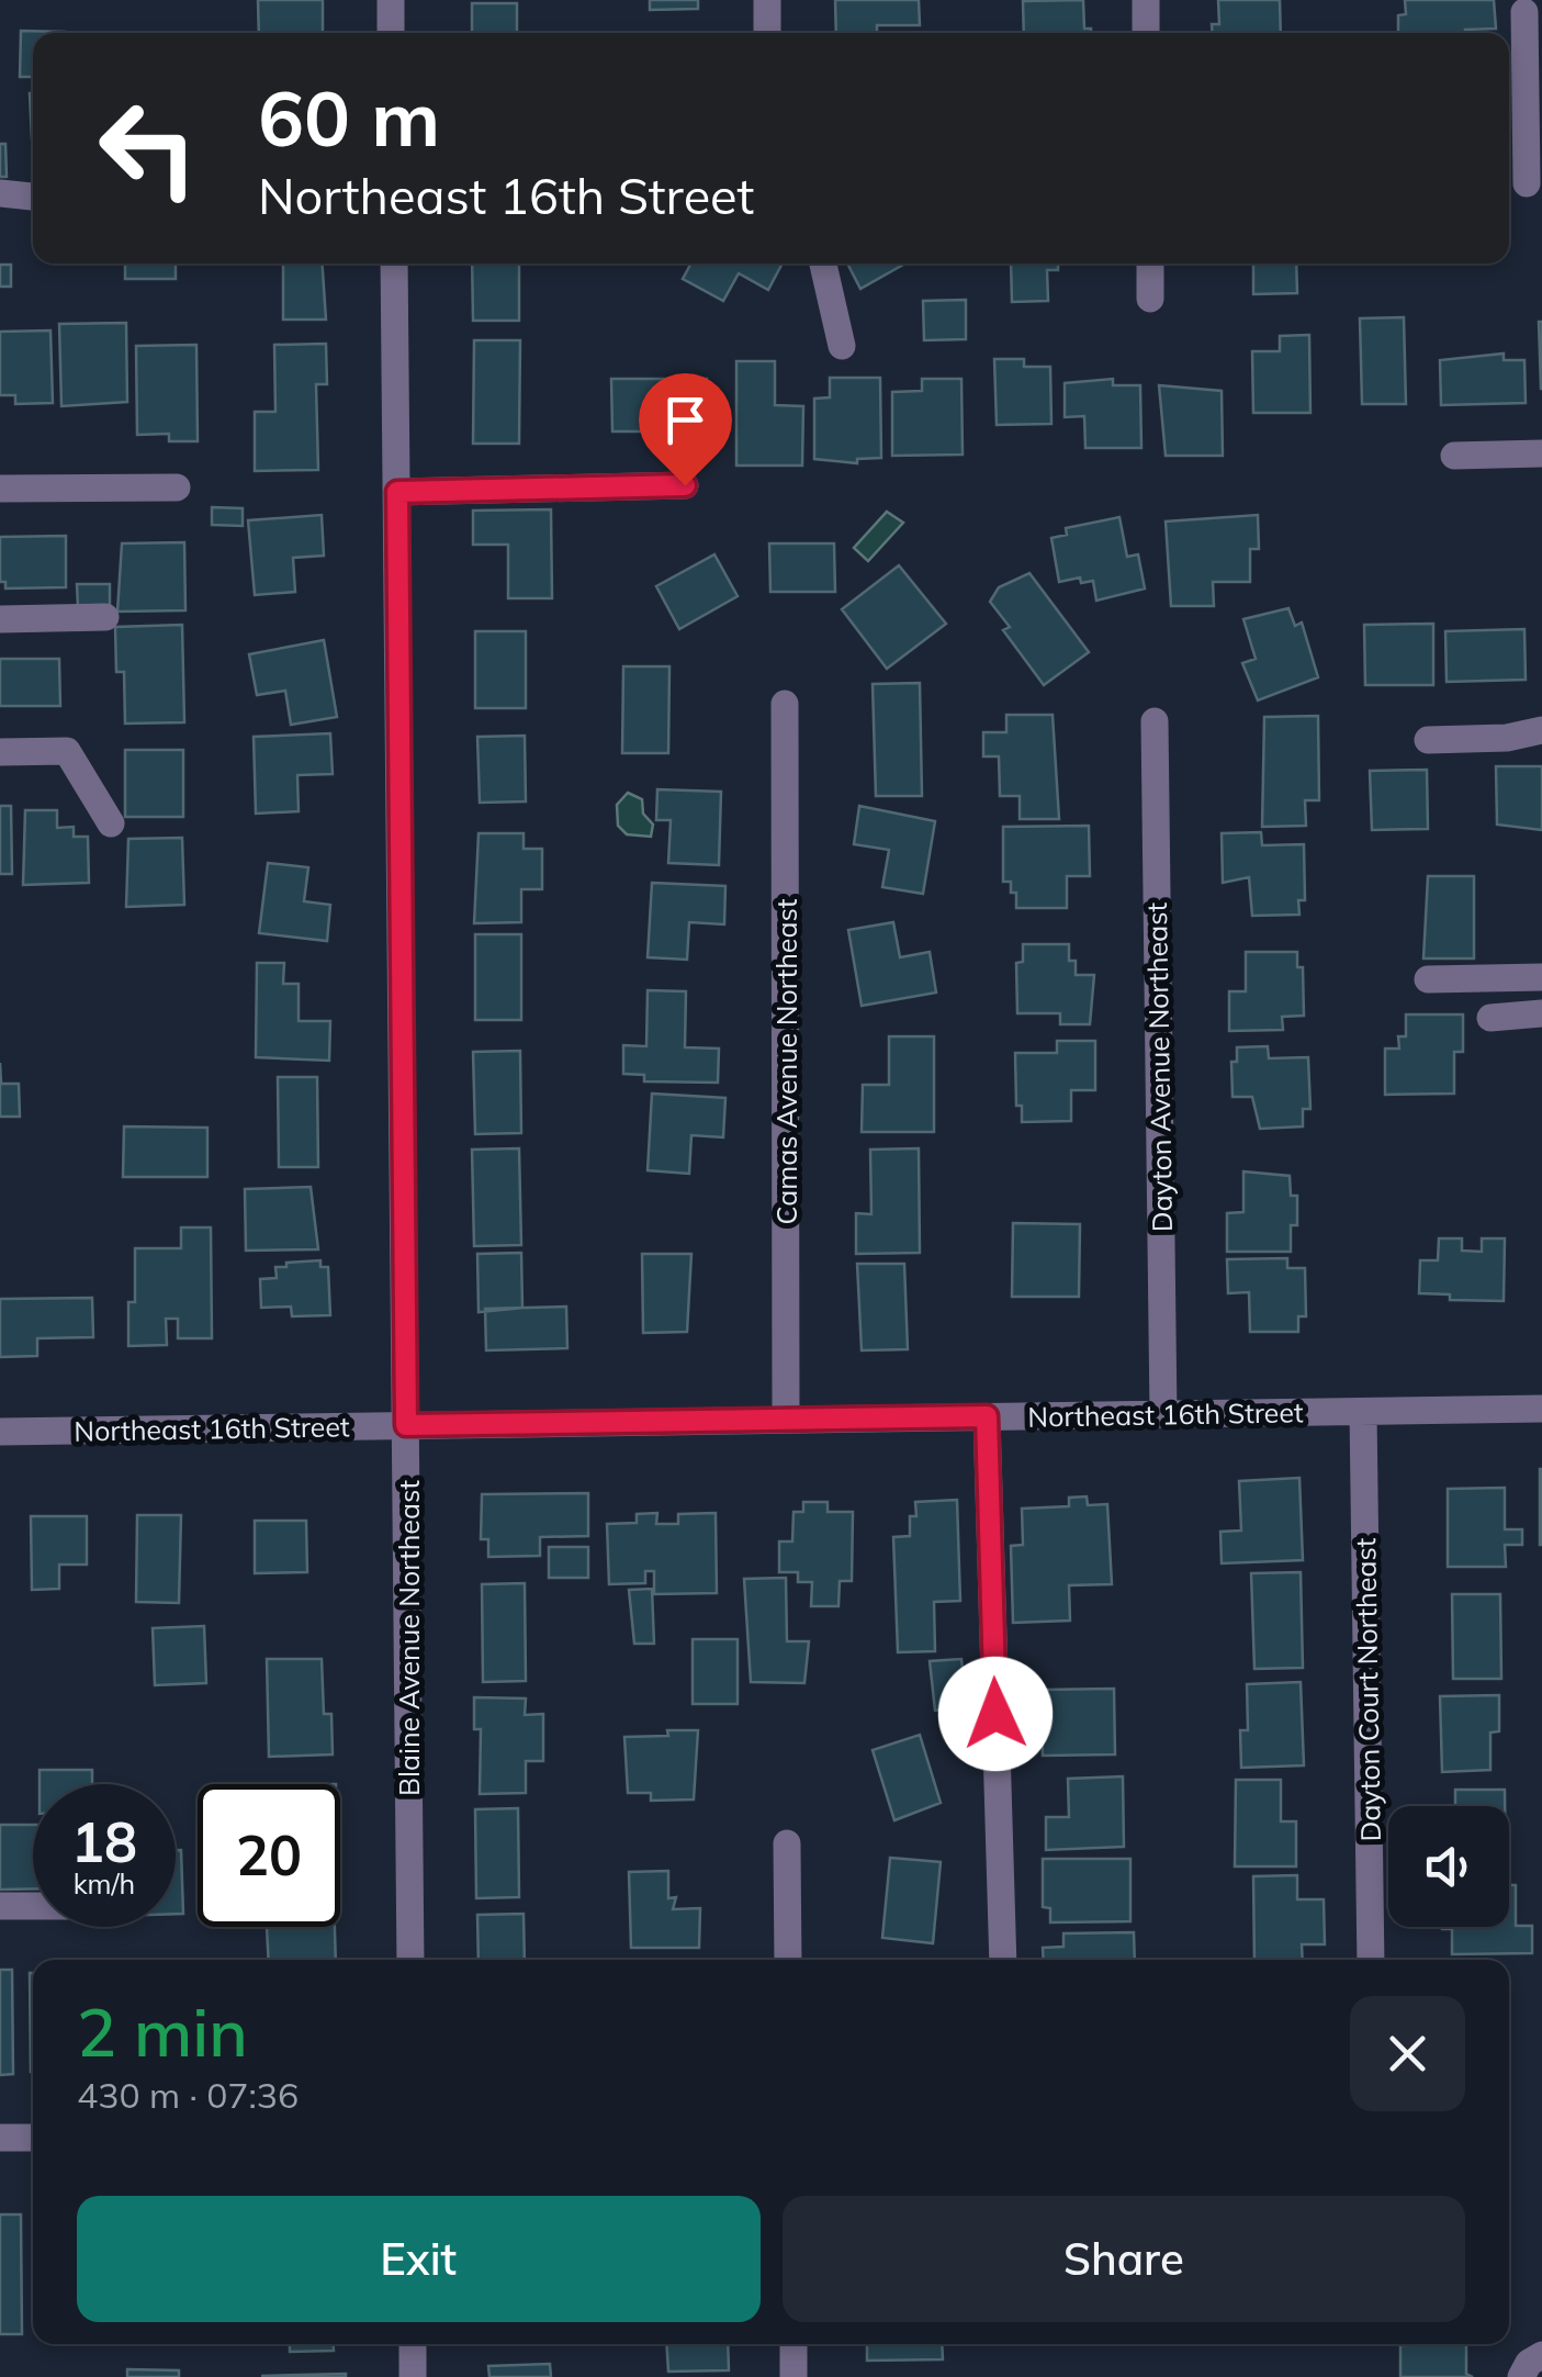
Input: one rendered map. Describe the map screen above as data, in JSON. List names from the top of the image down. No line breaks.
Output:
{"streets":{"street":["Camas Avenue Northeast","Dayton Avenue Northeast","Northeast 16th Street","Blaine Avenue Northeast","Dayton Court Northeast"]},"crossings":[["Camas Avenue Northeast","Northeast 16th Street"],["Dayton Avenue Northeast","Northeast 16th Street"],["Northeast 16th Street","Blaine Avenue Northeast"],["Northeast 16th Street","Dayton Court Northeast"]],"page":{"turn":["60 m","Northeast 16th Street"],"speed":"18 km/h","limit":"20","heading":["2 min","430 m · 07:36"],"buttons":["Exit","Share"]}}
